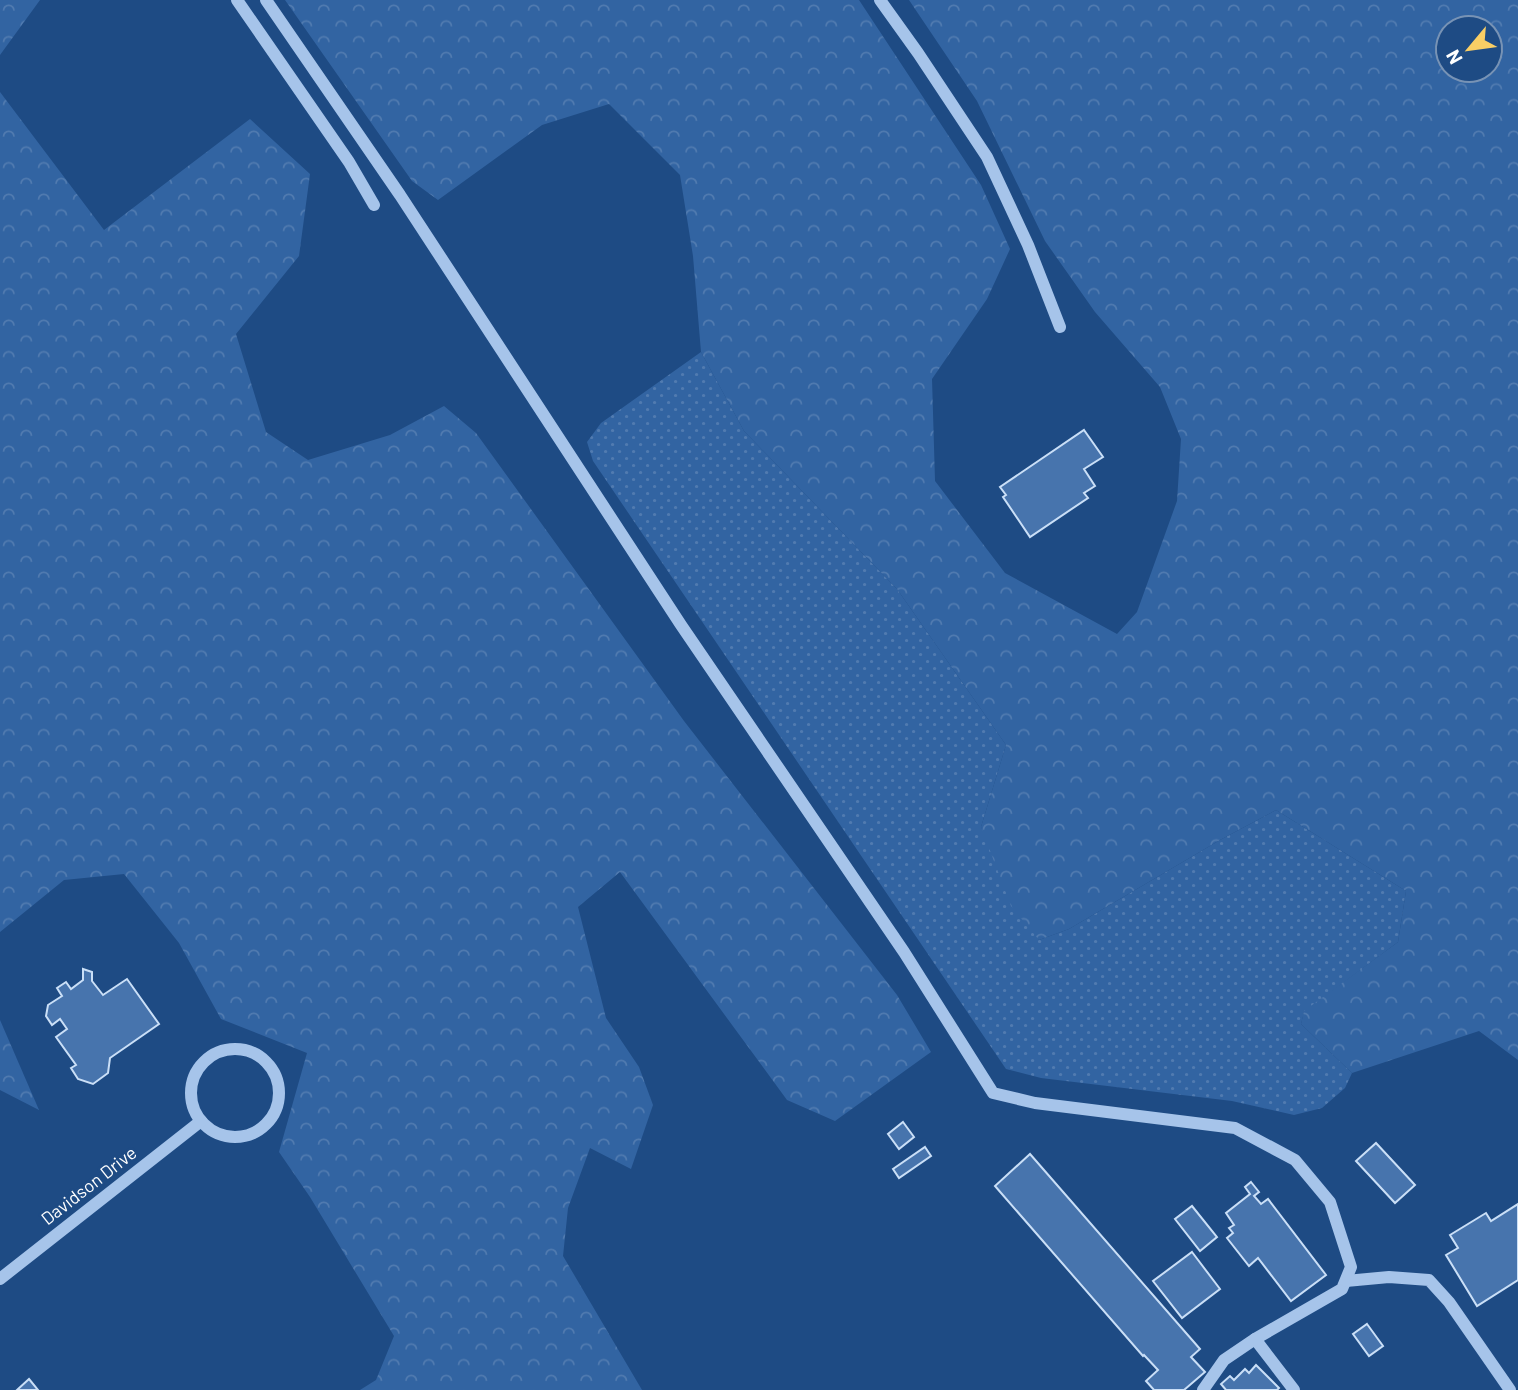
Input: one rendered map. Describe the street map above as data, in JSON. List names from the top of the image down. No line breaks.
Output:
{"streets":{"street":["Davidson Drive"]},"north":"bottom left"}
